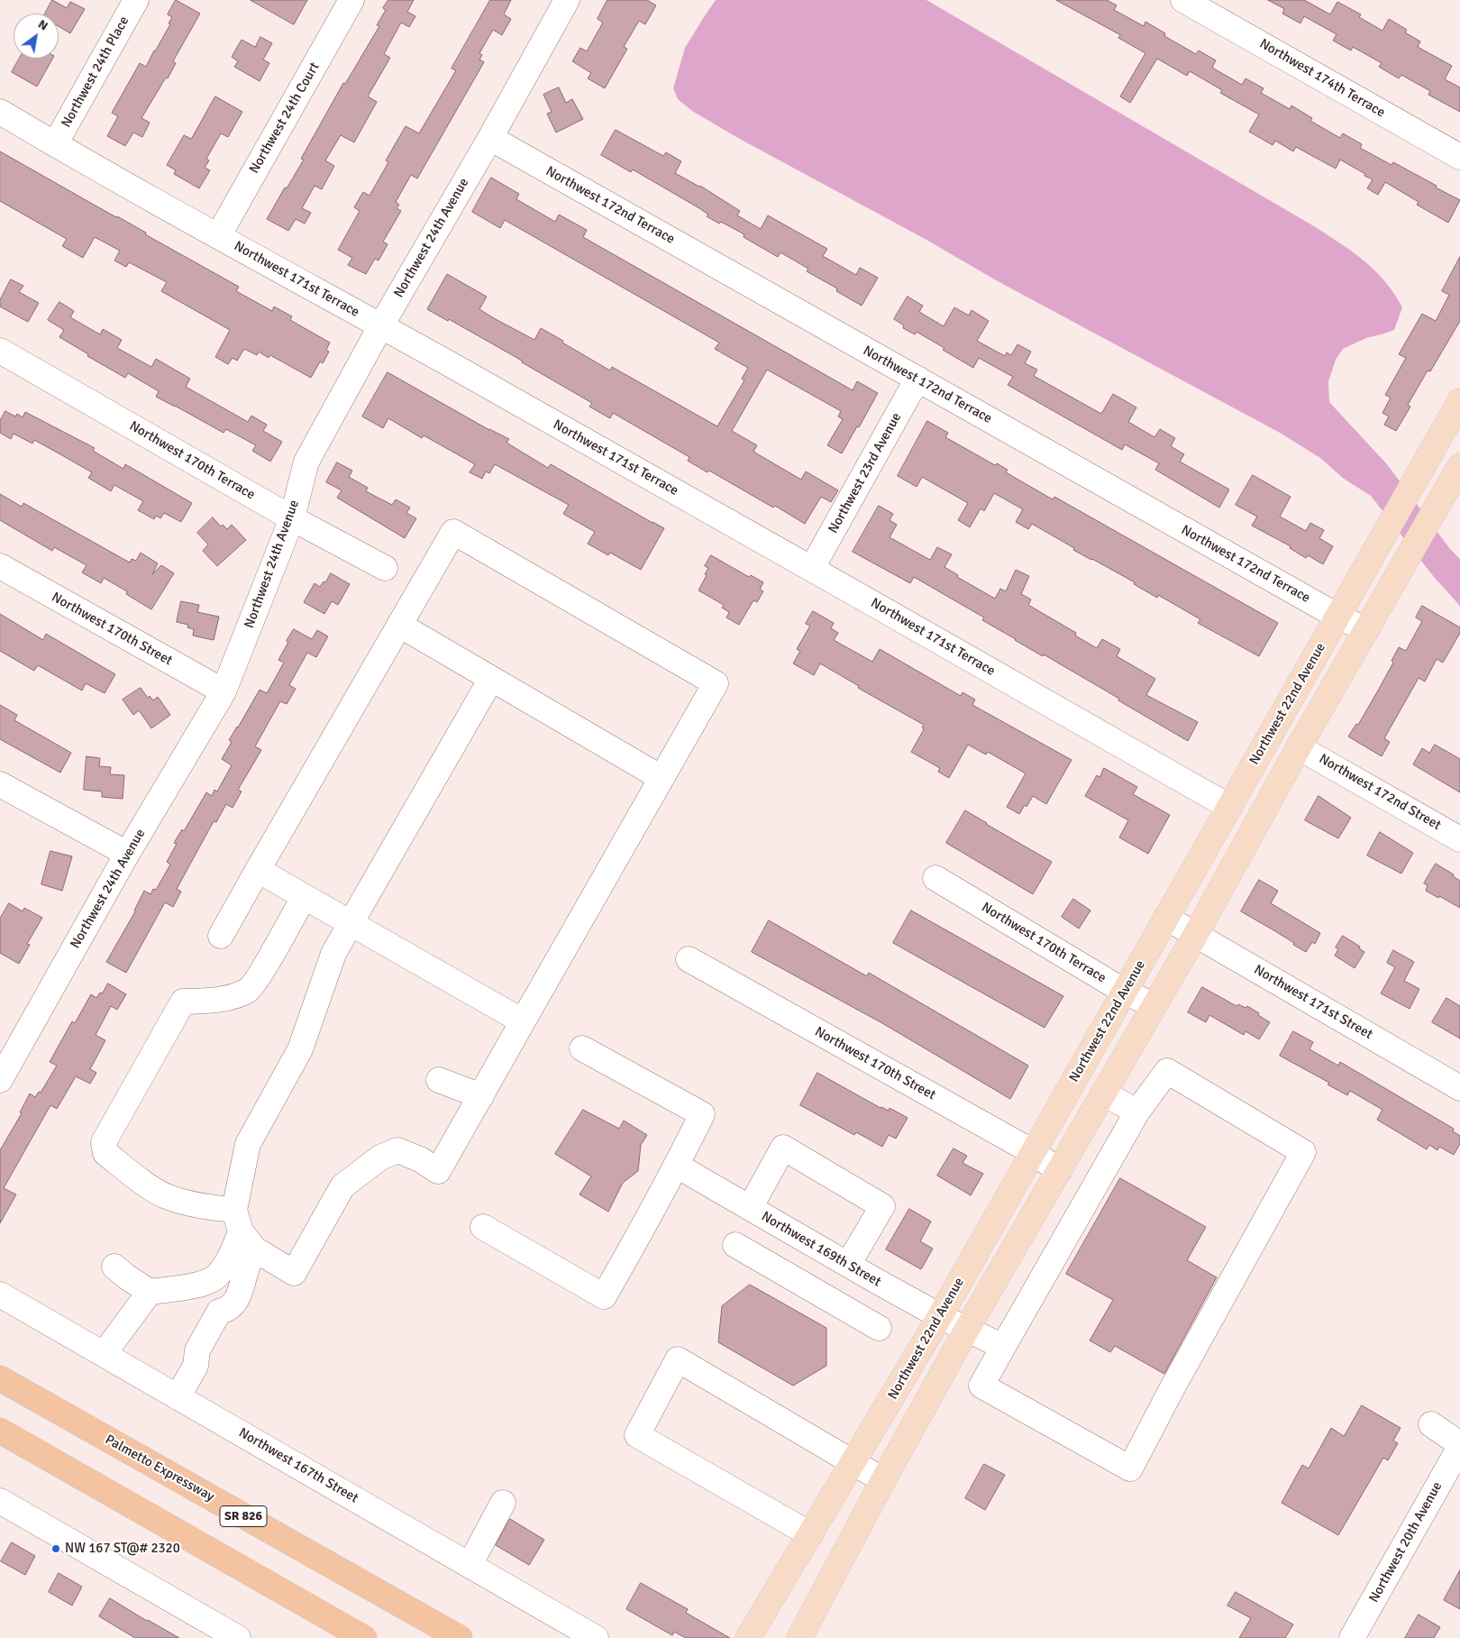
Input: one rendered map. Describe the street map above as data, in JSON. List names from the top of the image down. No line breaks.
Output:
{"streets":{"highway":["Palmetto Expressway","SR 826"],"main road":["Northwest 22nd Avenue"],"street":["Northwest 24th Place","Northwest 174th Terrace","Northwest 24th Court","Northwest 172nd Terrace","Northwest 24th Avenue","Northwest 171st Terrace","Northwest 170th Terrace","Northwest 23rd Avenue","Northwest 170th Street","Northwest 172nd Street","Northwest 171st Street","Northwest 169th Street","Northwest 167th Street","Northwest 20th Avenue"]},"crossings":[["Northwest 24th Place","Northwest 171st Terrace"],["Northwest 24th Court","Northwest 171st Terrace"],["Northwest 172nd Terrace","Northwest 24th Avenue"],["Northwest 172nd Terrace","Northwest 23rd Avenue"],["Northwest 172nd Terrace","Northwest 22nd Avenue"],["Northwest 24th Avenue","Northwest 171st Terrace"],["Northwest 24th Avenue","Northwest 170th Terrace"],["Northwest 24th Avenue","Northwest 170th Street"],["Northwest 171st Terrace","Northwest 23rd Avenue"],["Northwest 171st Terrace","Northwest 22nd Avenue"],["Northwest 170th Terrace","Northwest 22nd Avenue"],["Northwest 170th Street","Northwest 22nd Avenue"],["Northwest 22nd Avenue","Northwest 171st Street"],["Northwest 22nd Avenue","Northwest 169th Street"]],"places":["NW 167 ST@# 2320"],"north":"top right"}
